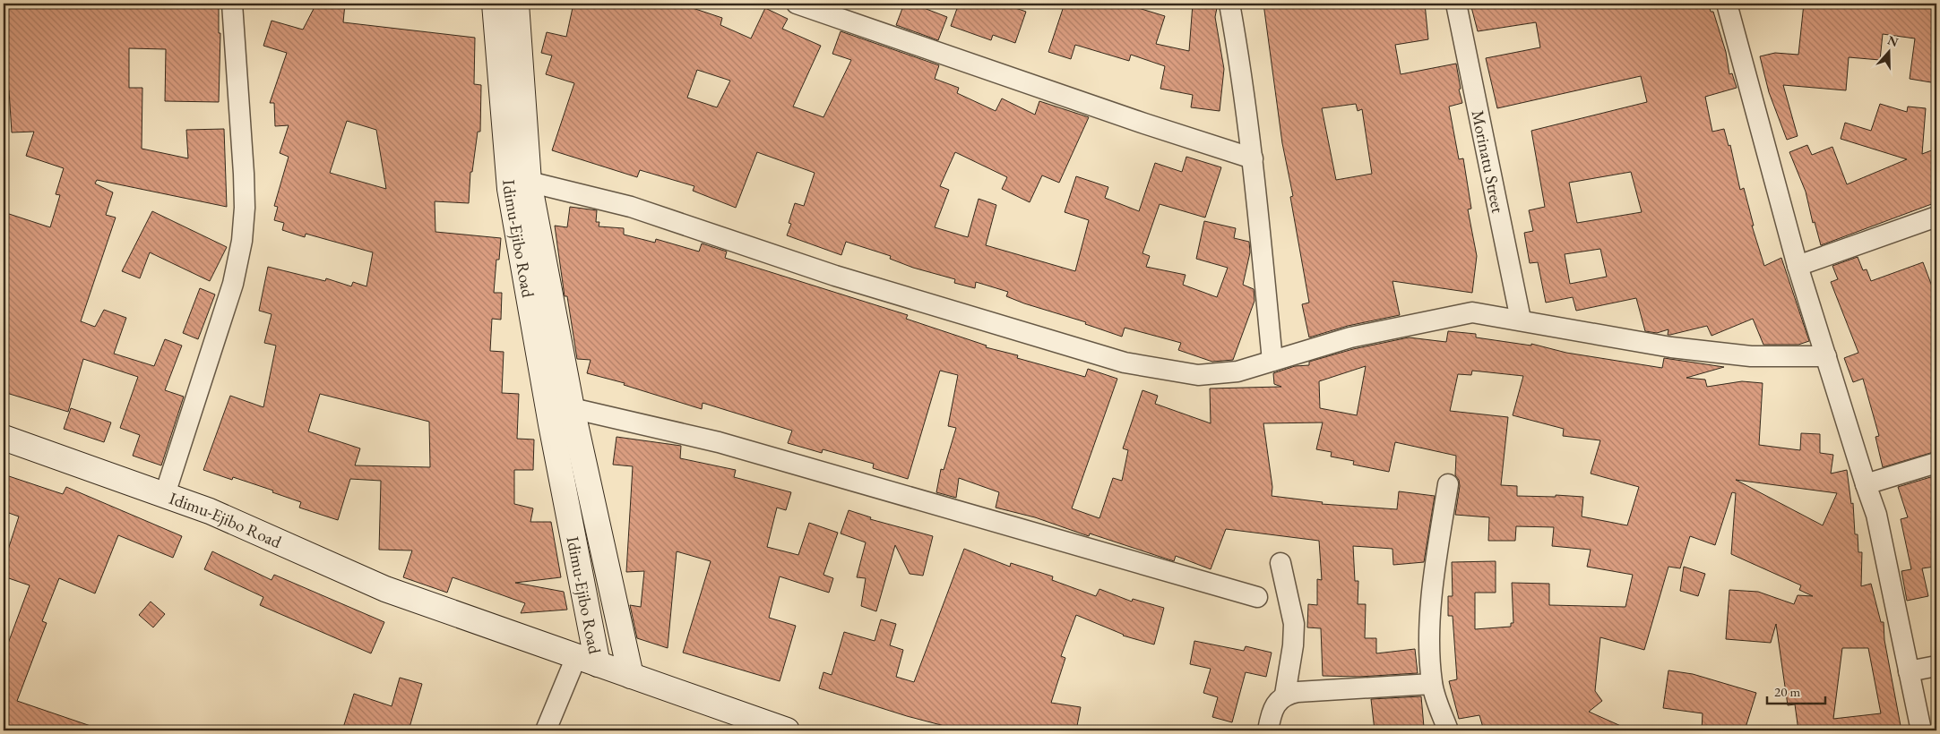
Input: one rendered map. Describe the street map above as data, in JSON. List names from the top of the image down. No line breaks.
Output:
{"streets":{"main road":["Idimu-Ejibo Road"],"street":["Morinatu Street"]},"scale_bar":"20 m","north":"top"}
